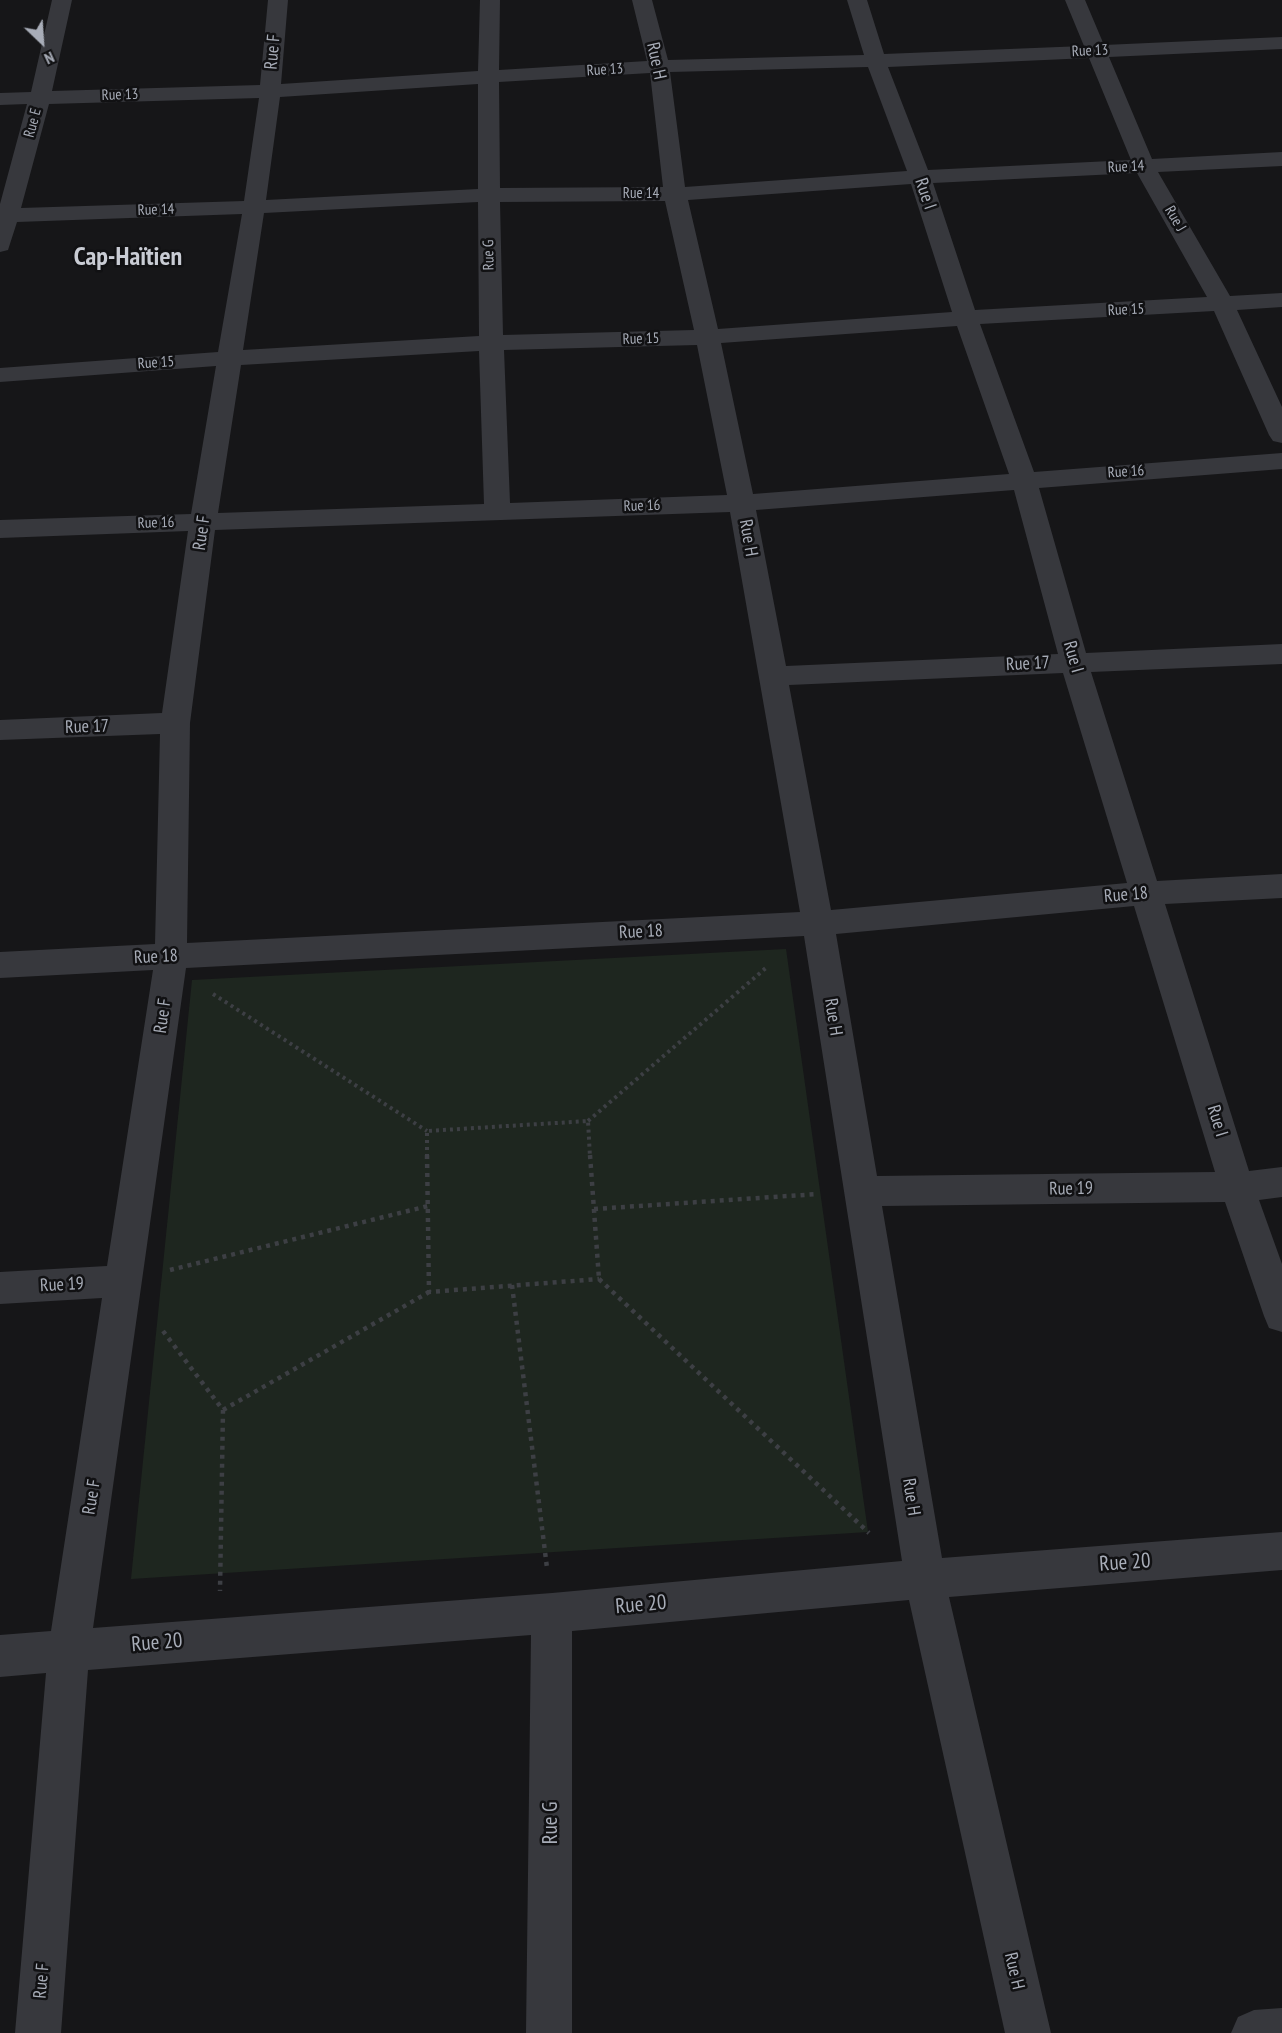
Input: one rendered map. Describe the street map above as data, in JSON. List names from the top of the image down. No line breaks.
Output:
{"streets":{"street":["Rue 13","Rue F","Rue H","Rue E","Rue 14","Rue I","Rue J","Rue G","Rue 15","Rue 16","Rue 17","Rue 18","Rue 19","Rue 20"]},"crossings":[["Rue 13","Rue F"],["Rue 13","Rue H"],["Rue 13","Rue E"],["Rue 13","Rue I"],["Rue 13","Rue J"],["Rue 13","Rue G"],["Rue F","Rue 14"],["Rue F","Rue 15"],["Rue F","Rue 16"],["Rue F","Rue 17"],["Rue F","Rue 18"],["Rue F","Rue 19"],["Rue F","Rue 20"],["Rue H","Rue 14"],["Rue H","Rue 15"],["Rue H","Rue 16"],["Rue H","Rue 17"],["Rue H","Rue 18"],["Rue H","Rue 19"],["Rue H","Rue 20"],["Rue E","Rue 14"],["Rue 14","Rue I"],["Rue 14","Rue J"],["Rue 14","Rue G"],["Rue I","Rue 15"],["Rue I","Rue 16"],["Rue I","Rue 17"],["Rue I","Rue 18"],["Rue I","Rue 19"],["Rue J","Rue 15"],["Rue G","Rue 15"],["Rue G","Rue 16"],["Rue G","Rue 20"]],"districts":["Cap-Haïtien"],"north":"bottom right"}
